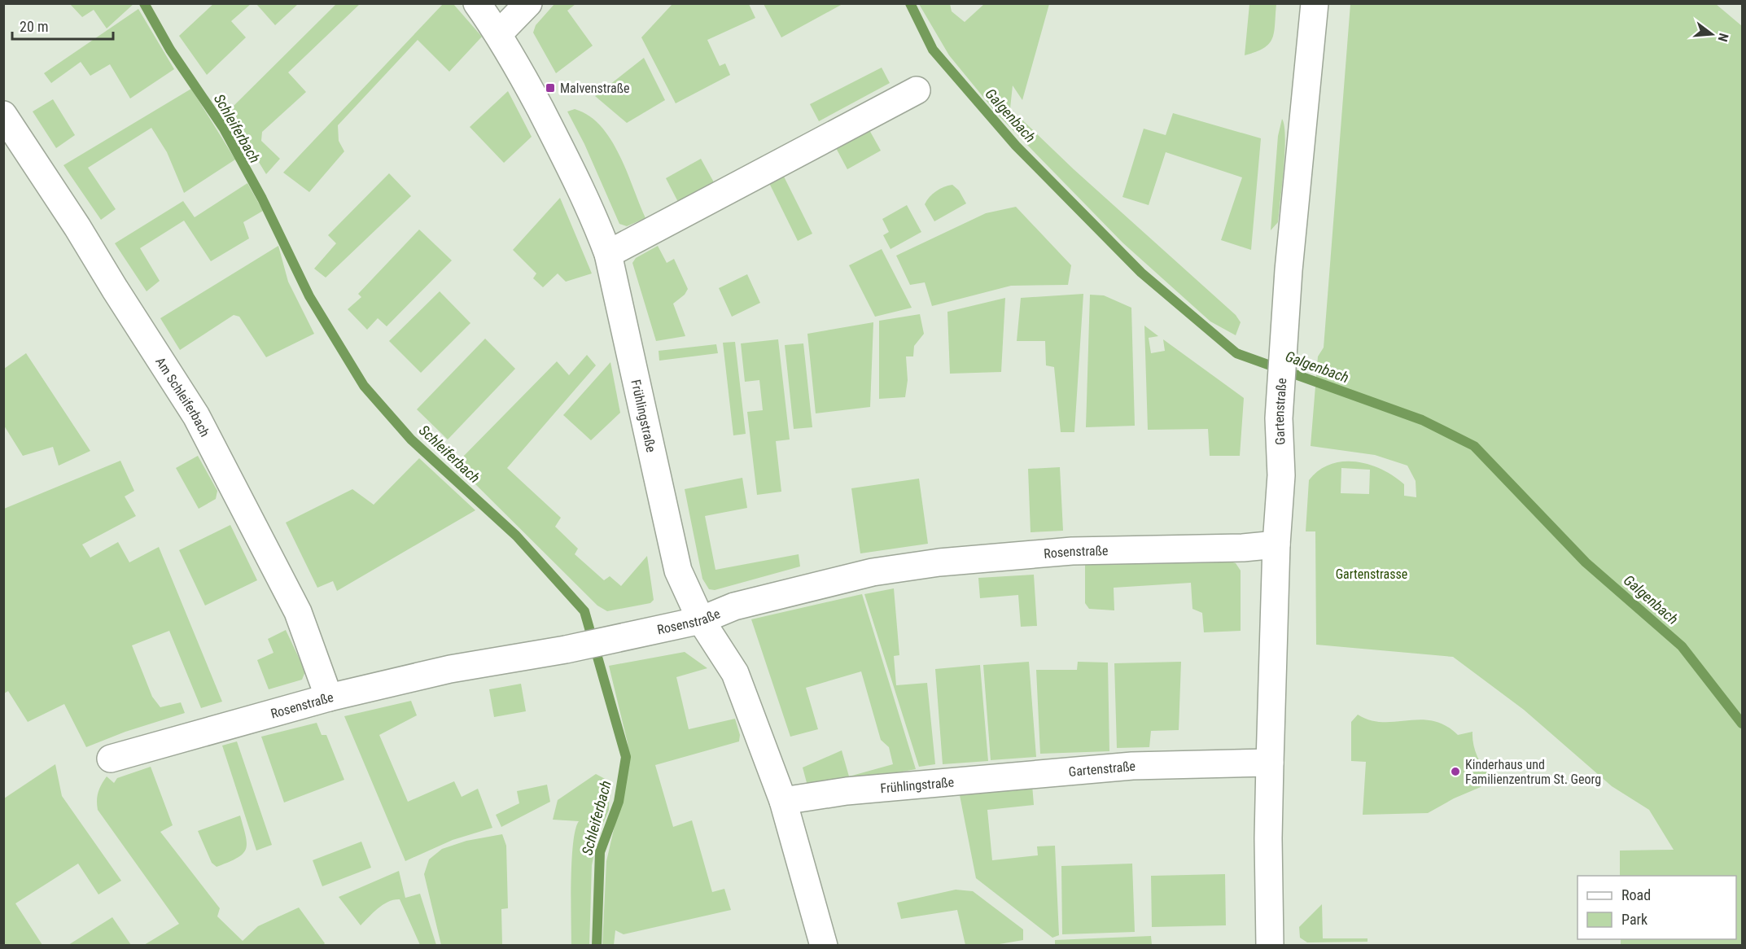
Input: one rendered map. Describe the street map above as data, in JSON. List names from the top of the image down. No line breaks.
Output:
{"streets":{"street":["Am Schleiferbach","Gartenstraße","Frühlingstraße","Rosenstraße"]},"crossings":[["Am Schleiferbach","Rosenstraße"],["Gartenstraße","Frühlingstraße"],["Gartenstraße","Rosenstraße"],["Frühlingstraße","Rosenstraße"]],"water":["Galgenbach","Schleiferbach"],"parks":["Gartenstrasse"],"places":{"transit":["Malvenstraße"],"other":["Kinderhaus und Familienzentrum St. Georg"]},"legend":["Road","Park"],"scale_bar":"20 m","north":"right"}
